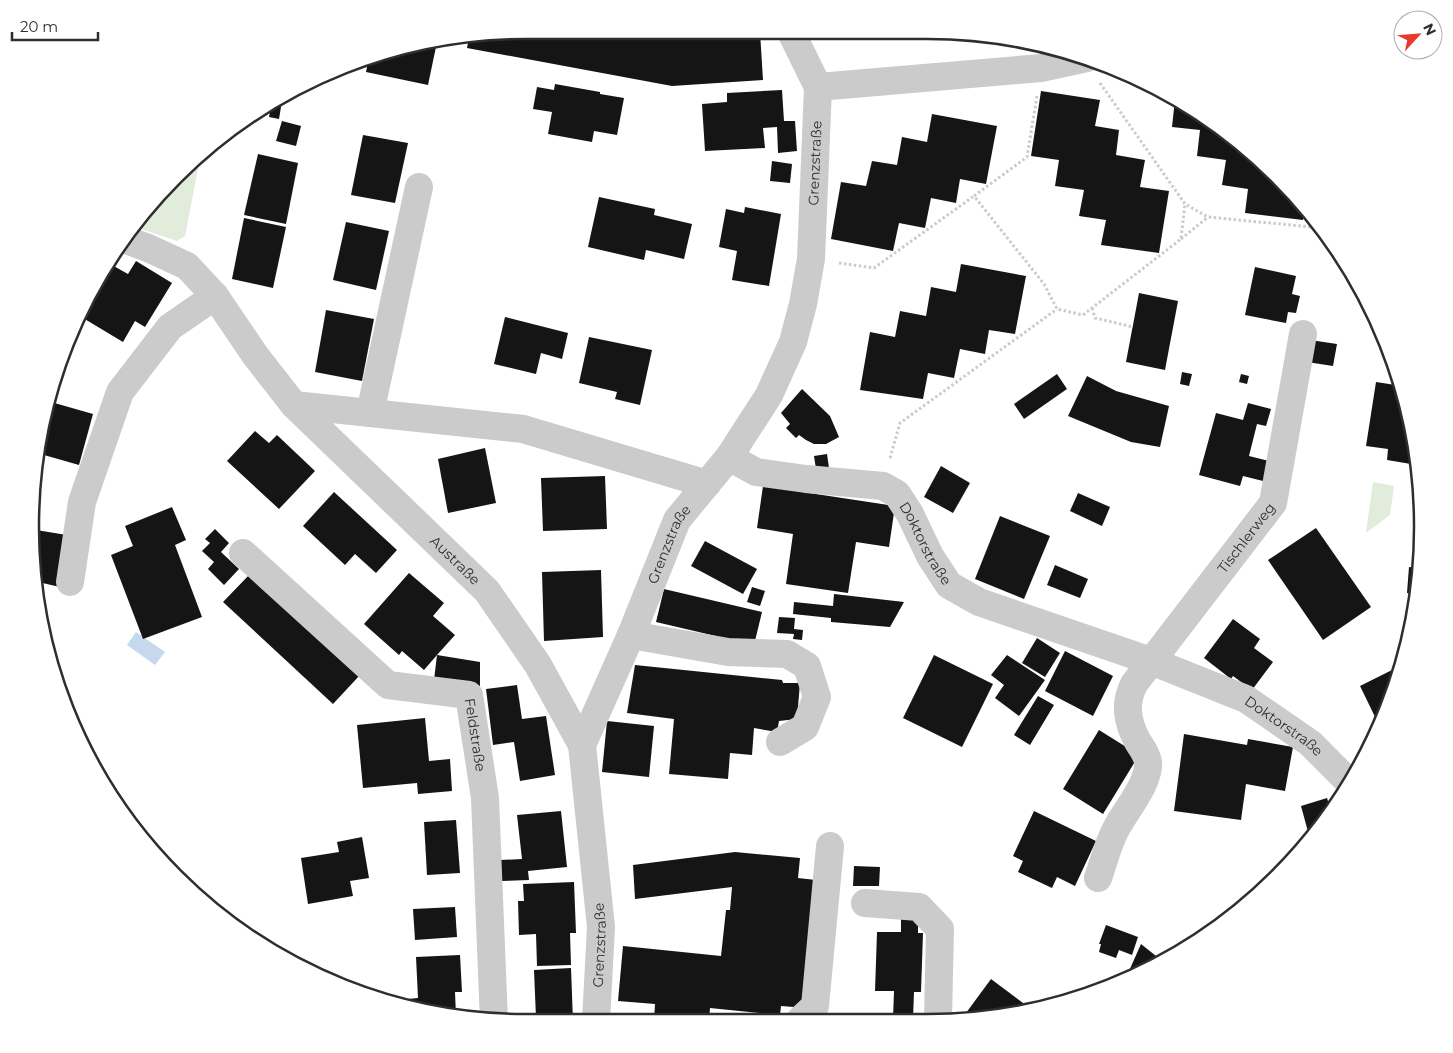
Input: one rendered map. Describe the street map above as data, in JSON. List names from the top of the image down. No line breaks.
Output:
{"streets":{"street":["Grenzstraße","Tischlerweg","Doktorstraße","Austraße","Feldstraße"]},"crossings":[["Grenzstraße","Austraße"],["Tischlerweg","Doktorstraße"]],"scale_bar":"20 m","north":"top right"}
